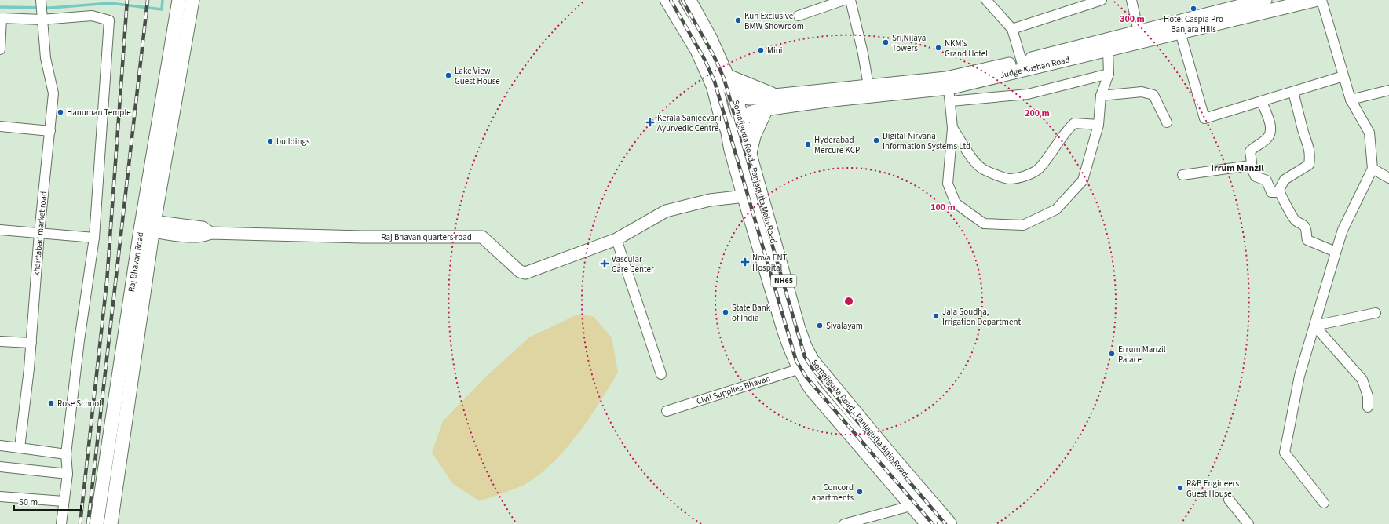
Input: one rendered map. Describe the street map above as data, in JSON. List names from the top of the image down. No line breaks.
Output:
{"streets":{"highway":["Somajiguda Road - Panjagutta Main Road","NH65"],"main road":["Judge Kushan Road","Raj Bhavan Road"],"street":["khairtabad market road","Raj Bhavan quarters road","Civil Supplies Bhavan"]},"crossings":[["Judge Kushan Road","Somajiguda Road - Panjagutta Main Road"],["Somajiguda Road - Panjagutta Main Road","Raj Bhavan quarters road"],["Somajiguda Road - Panjagutta Main Road","Civil Supplies Bhavan"],["Raj Bhavan quarters road","Raj Bhavan Road"]],"districts":["Irrum Manzil"],"places":{"other":["Hotel Caspia Pro Banjara Hills","Kun Exclusive BMW Showroom","Sri Nilaya Towers","NKM's Grand Hotel","Mini","Lake View Guest House","Hanuman Temple","Digital Nirvana Information Systems Ltd","buildings","Hyderabad Mercure KCP","State Bank of India","Jala Soudha, Irrigation Department","Sivalayam","Errum Manzil Palace","Rose School","R&B Engineers Guest House","Concord apartments"],"health":["Kerala Sanjeevani Ayurvedic Centre","Nova ENT Hospital","Vascular Care Center"]},"scale_bar":"50 m","rings":["300 m","200 m","100 m"]}
